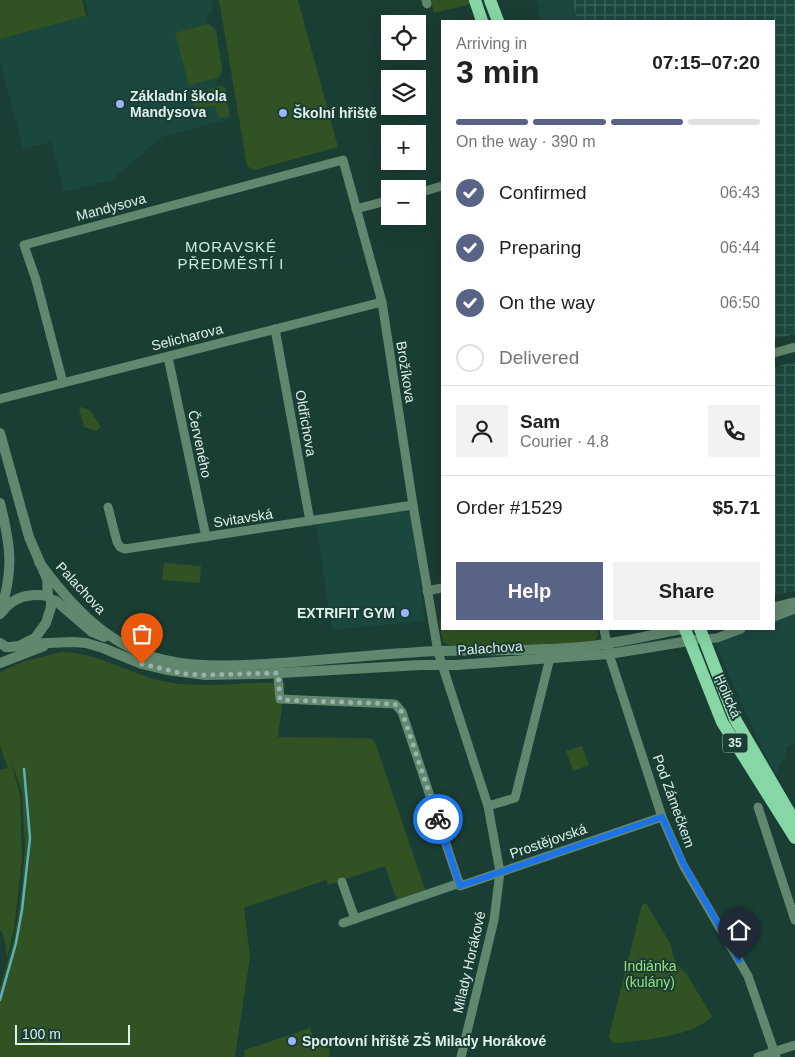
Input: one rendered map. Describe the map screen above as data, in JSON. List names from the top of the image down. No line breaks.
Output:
{"streets":{"main road":["Holická","35"],"street":["Mandysova","Selicharova","Brožíkova","Oldřichova","Červeného","Svitavská","Palachova","Pod Zámečkem","Prostějovská","Milady Horákové"]},"crossings":[["Mandysova","Selicharova"],["Mandysova","Brožíkova"],["Selicharova","Brožíkova"],["Selicharova","Oldřichova"],["Selicharova","Červeného"],["Brožíkova","Svitavská"],["Brožíkova","Palachova"],["Brožíkova","Milady Horákové"],["Oldřichova","Svitavská"],["Červeného","Svitavská"],["Palachova","Holická"],["Palachova","Pod Zámečkem"],["Palachova","Milady Horákové"],["Pod Zámečkem","Prostějovská"],["Prostějovská","Milady Horákové"]],"districts":["MORAVSKÉ PŘEDMĚSTÍ I"],"parks":["Indiánka (kulány)"],"places":["Základní škola Mandysova","Školní hřiště","EXTRIFIT GYM","Sportovní hřiště ZŠ Milady Horákové"],"scale_bar":"100 m","page":{"map_buttons":["+","−"],"heading":["3 min","Arriving in","07:15–07:20"],"panel":["Sam","Courier · 4.8","Order #1529","$5.71"],"bar":"On the way · 390 m","list":[["Confirmed","06:43"],["Preparing","06:44"],["On the way","06:50"],"Delivered"],"buttons":["Help","Share"],"scale":"100 m"}}
